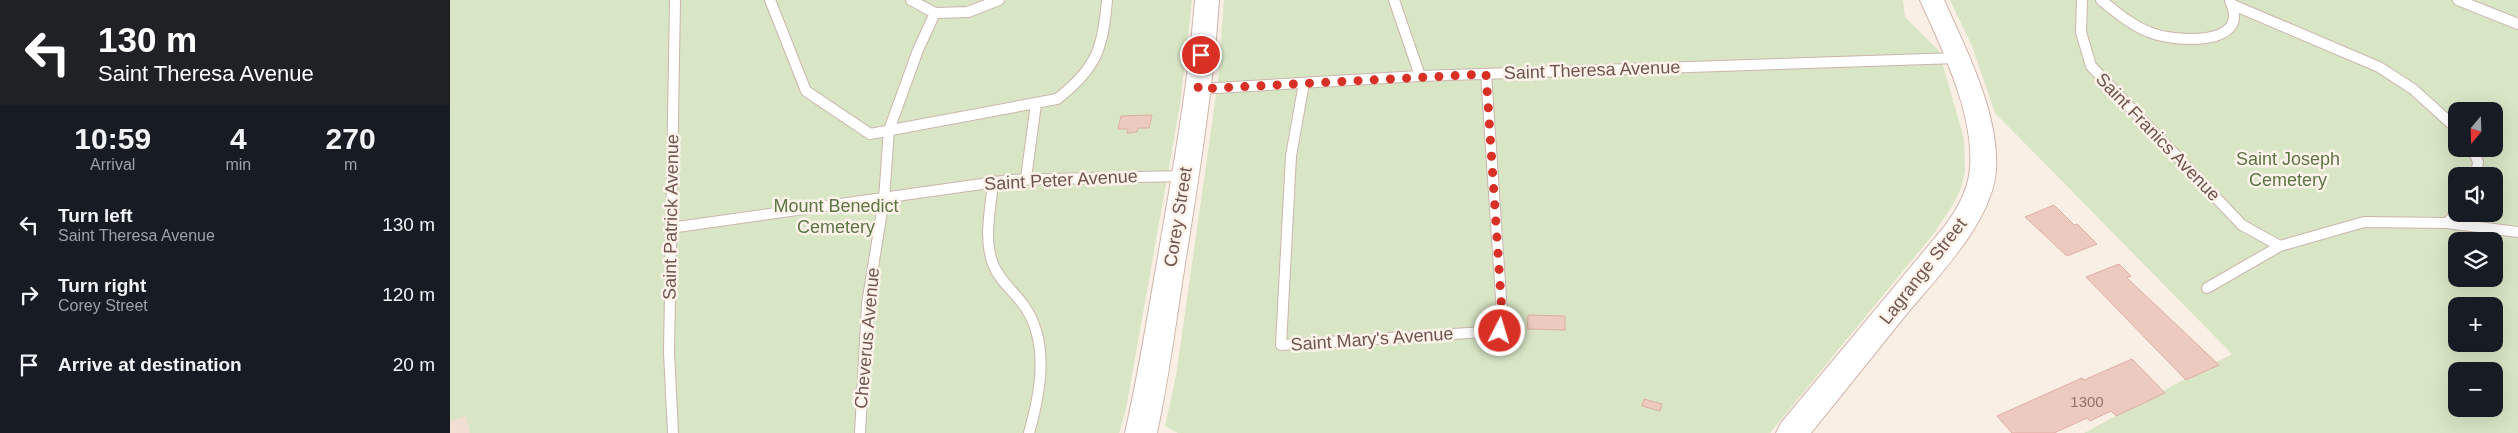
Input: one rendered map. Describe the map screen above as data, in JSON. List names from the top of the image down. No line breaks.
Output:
{"streets":{"main road":["Corey Street","Lagrange Street"],"lane":["Saint Theresa Avenue","Saint Franics Avenue","Saint Peter Avenue","Saint Patrick Avenue","Cheverus Avenue","Saint Mary's Avenue"]},"crossings":[["Saint Theresa Avenue","Corey Street"],["Saint Theresa Avenue","Lagrange Street"],["Saint Theresa Avenue","Saint Mary's Avenue"],["Saint Peter Avenue","Saint Patrick Avenue"],["Saint Peter Avenue","Corey Street"],["Saint Peter Avenue","Cheverus Avenue"]],"parks":["Saint Joseph Cemetery","Mount Benedict Cemetery"],"house_numbers":["1300"],"north":"bottom","page":{"turn":["130 m","Saint Theresa Avenue"],"map_buttons":["+","−"],"eta":["10:59","Arrival","4","min","270","m"],"list":[{"name":"Turn left","note":"Saint Theresa Avenue","value":"130 m"},{"name":"Turn right","note":"Corey Street","value":"120 m"},{"name":"Arrive at destination","value":"20 m"}]}}
